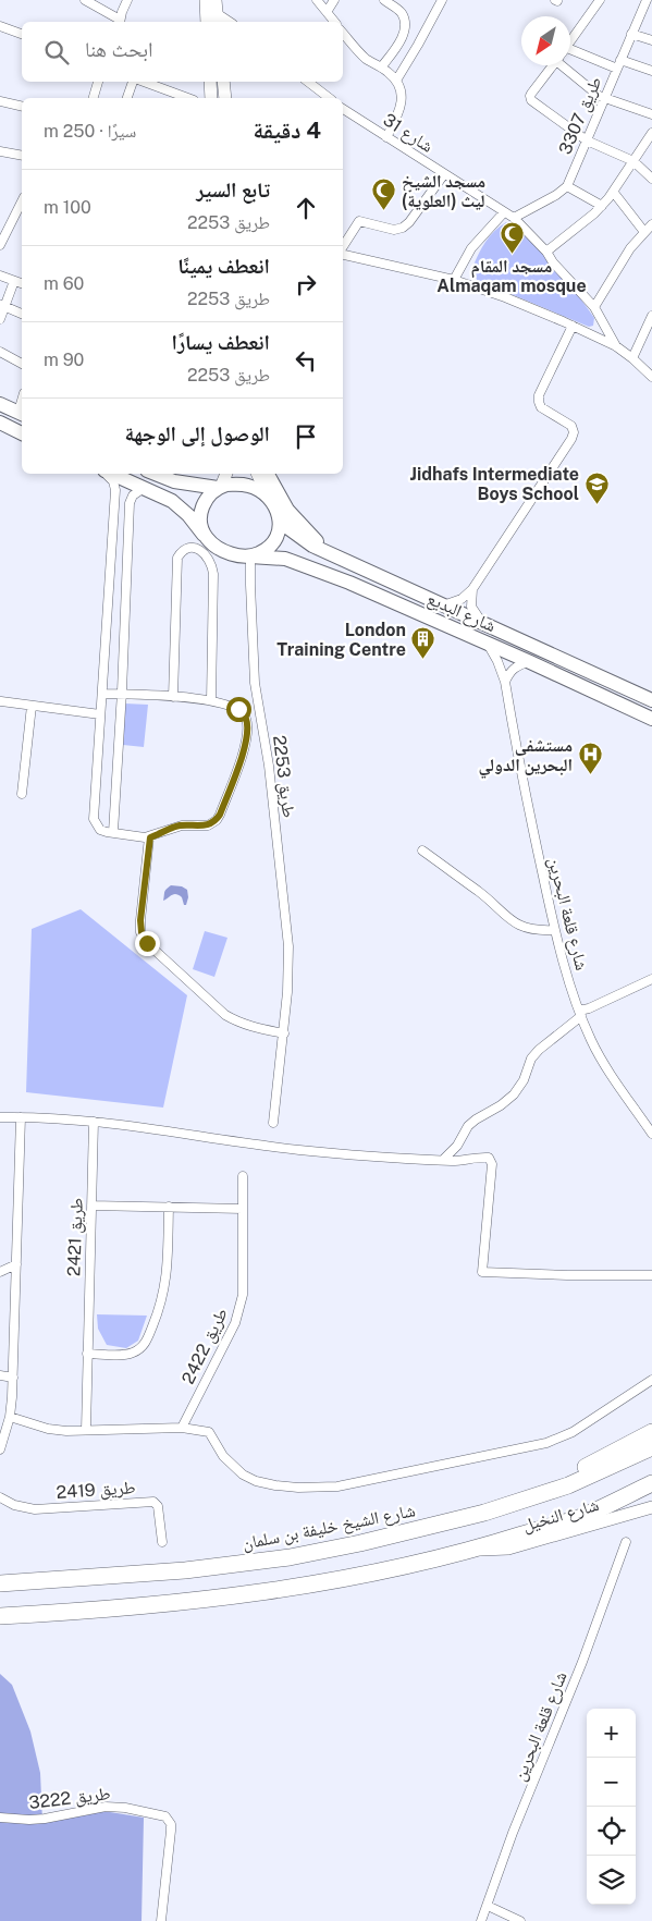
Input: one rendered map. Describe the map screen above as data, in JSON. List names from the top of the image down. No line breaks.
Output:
{"streets":{"highway":["شارع الشيخ خليفة بن سلمان"],"main road":["شارع البديع"],"street":["طريق 3307","شارع 31","طريق 2253","شارع قلعة البحرين","طريق 2421","طريق 2422","طريق 2419","شارع النخيل","طريق 3222"]},"crossings":[["شارع البديع","طريق 2253"],["شارع البديع","شارع قلعة البحرين"]],"places":{"mosque":["مسجد الشيخ ليث (العلوية)","مسجد المقام Almaqam mosque"],"school or university":["Jidhafs Intermediate Boys School"],"building":["London Training Centre"],"hospital":["مستشفى البحرين الدولي"]},"north":"bottom left","page":{"search":"ابحث هنا","heading":["4 دقيقة","سيرًا · 250 m"],"list":[["تابع السير","طريق 2253","100 m"],["انعطف يمينًا","طريق 2253","60 m"],["انعطف يسارًا","طريق 2253","90 m"],"الوصول إلى الوجهة"],"map_buttons":["+","−"]}}
